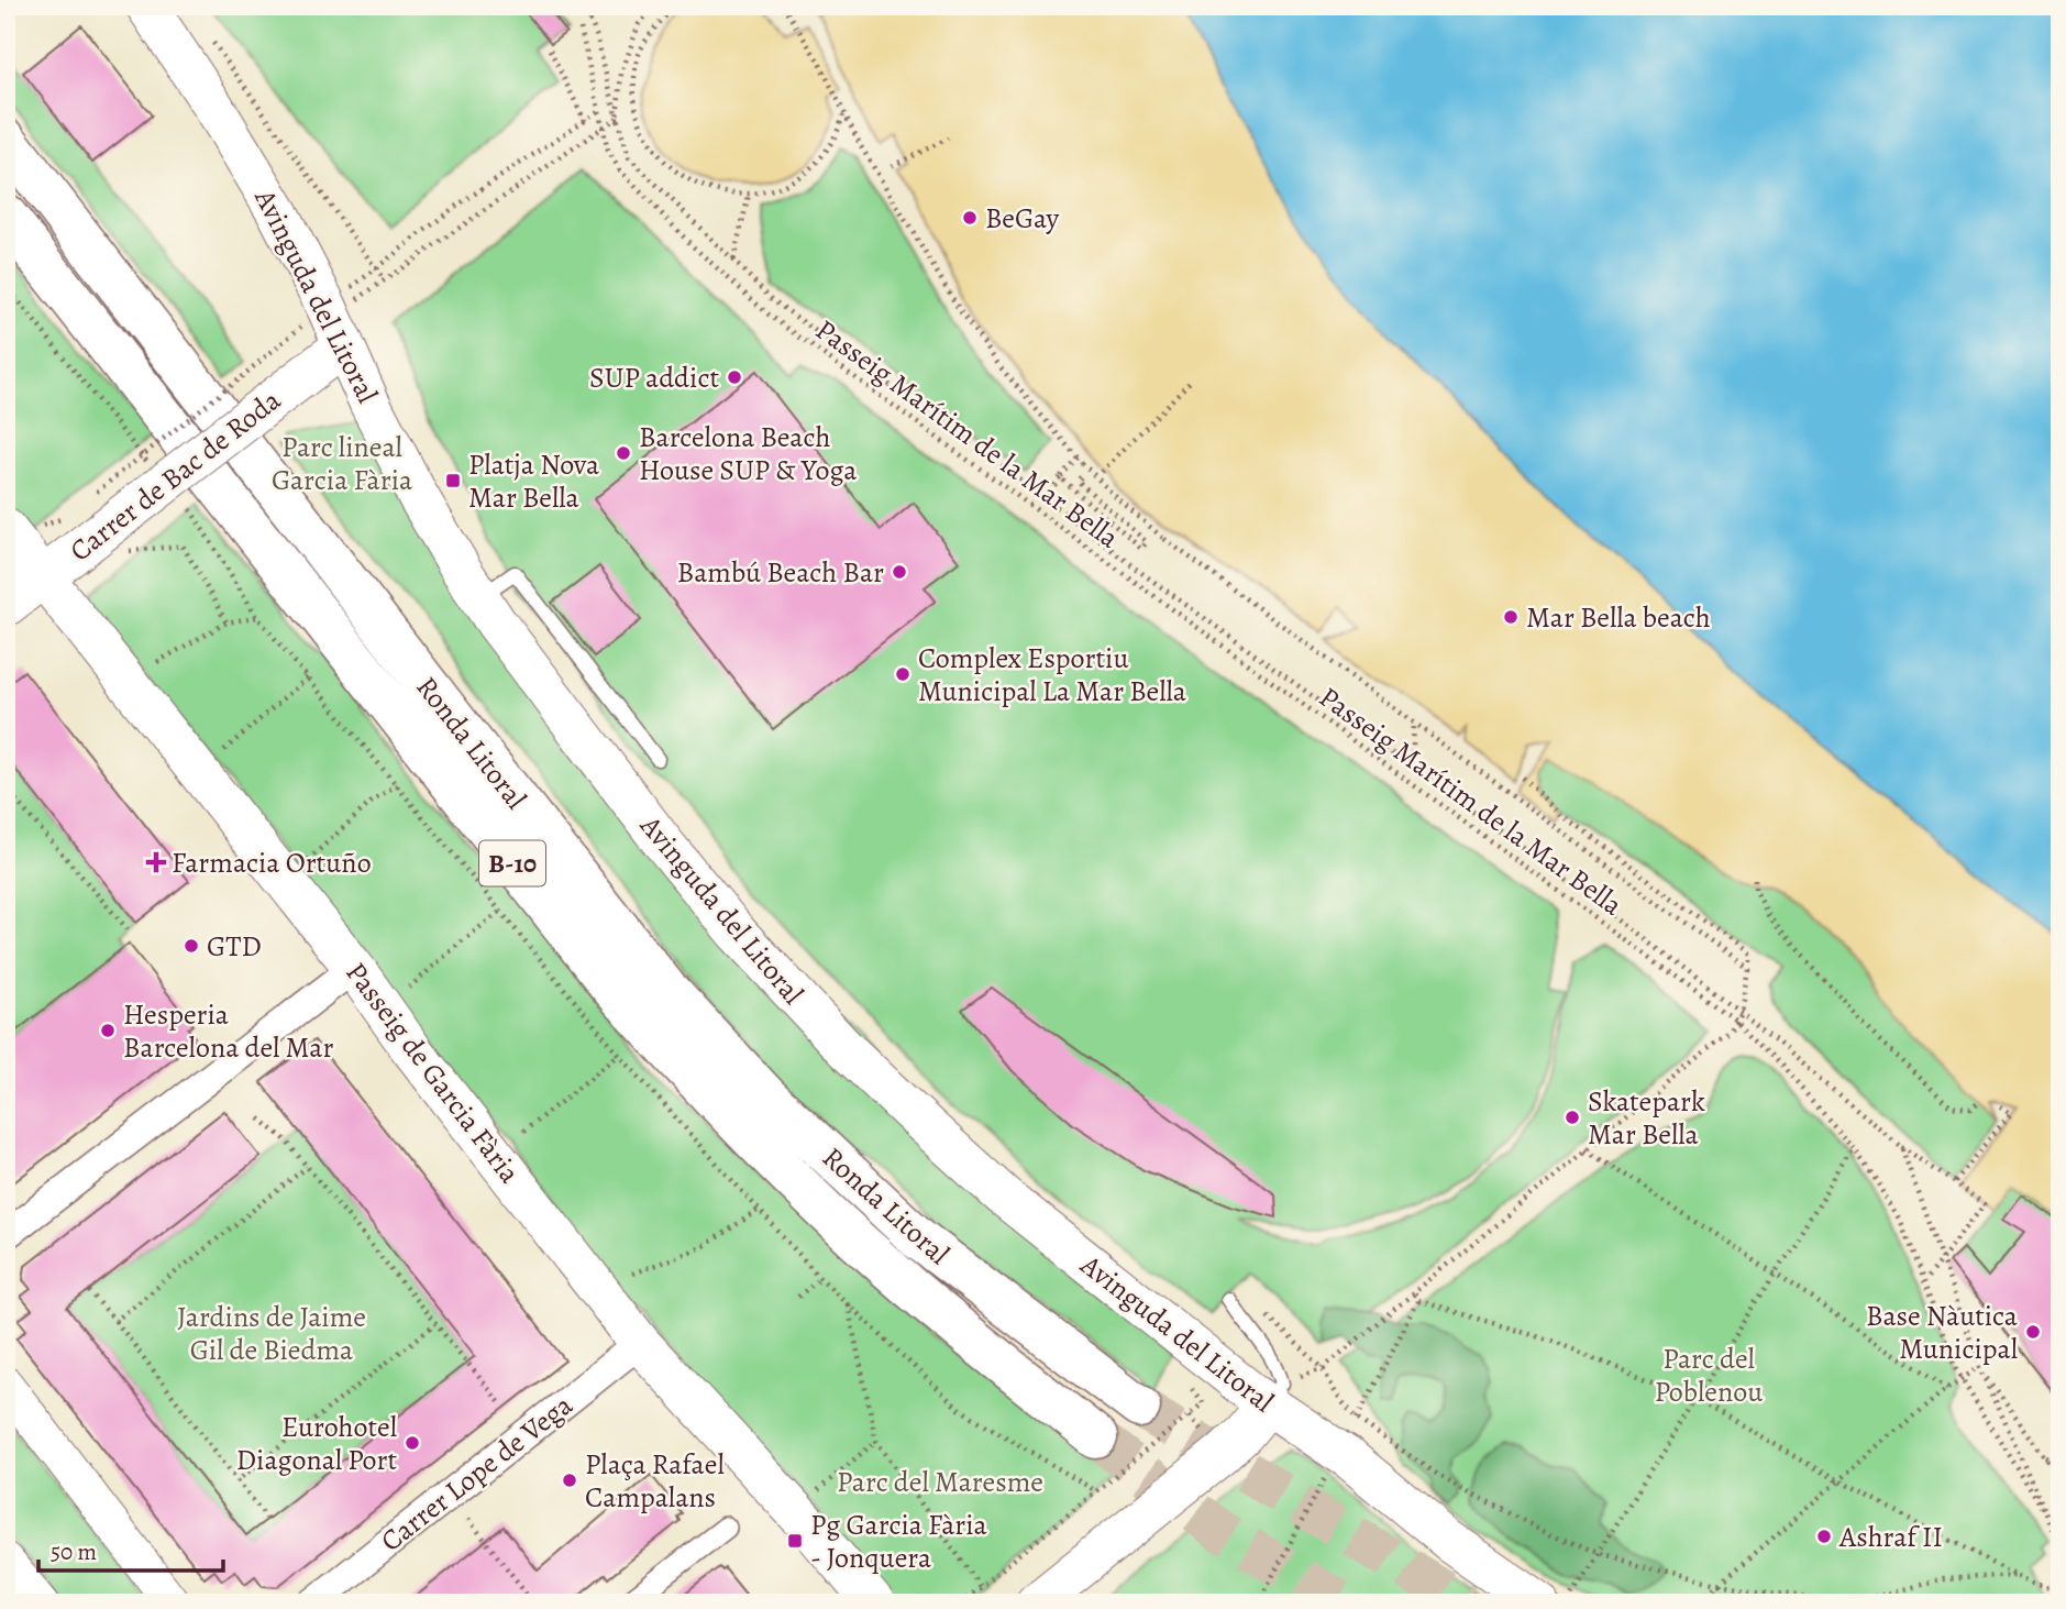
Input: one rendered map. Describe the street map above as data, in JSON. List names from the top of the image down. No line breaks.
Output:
{"streets":{"highway":["Ronda Litoral","B-10"],"main road":["Avinguda del Litoral","Carrer de Bac de Roda","Passeig de Garcia Fària"],"street":["Carrer Lope de Vega"],"path":["Passeig Marítim de la Mar Bella"]},"crossings":[["Avinguda del Litoral","Carrer de Bac de Roda"],["Carrer de Bac de Roda","Passeig de Garcia Fària"],["Passeig de Garcia Fària","Carrer Lope de Vega"]],"parks":["Parc lineal Garcia Fària","Jardins de Jaime Gil de Biedma","Parc del Poblenou","Parc del Maresme"],"places":{"other":["BeGay","SUP addict","Barcelona Beach House SUP & Yoga","Bambú Beach Bar","Mar Bella beach","Complex Esportiu Municipal La Mar Bella","GTD","Hesperia Barcelona del Mar","Skatepark Mar Bella","Base Nàutica Municipal","Eurohotel Diagonal Port","Plaça Rafael Campalans","Ashraf II"],"transit":["Platja Nova Mar Bella","Pg Garcia Fària - Jonquera"],"health":["Farmacia Ortuño"]},"scale_bar":"50 m"}
